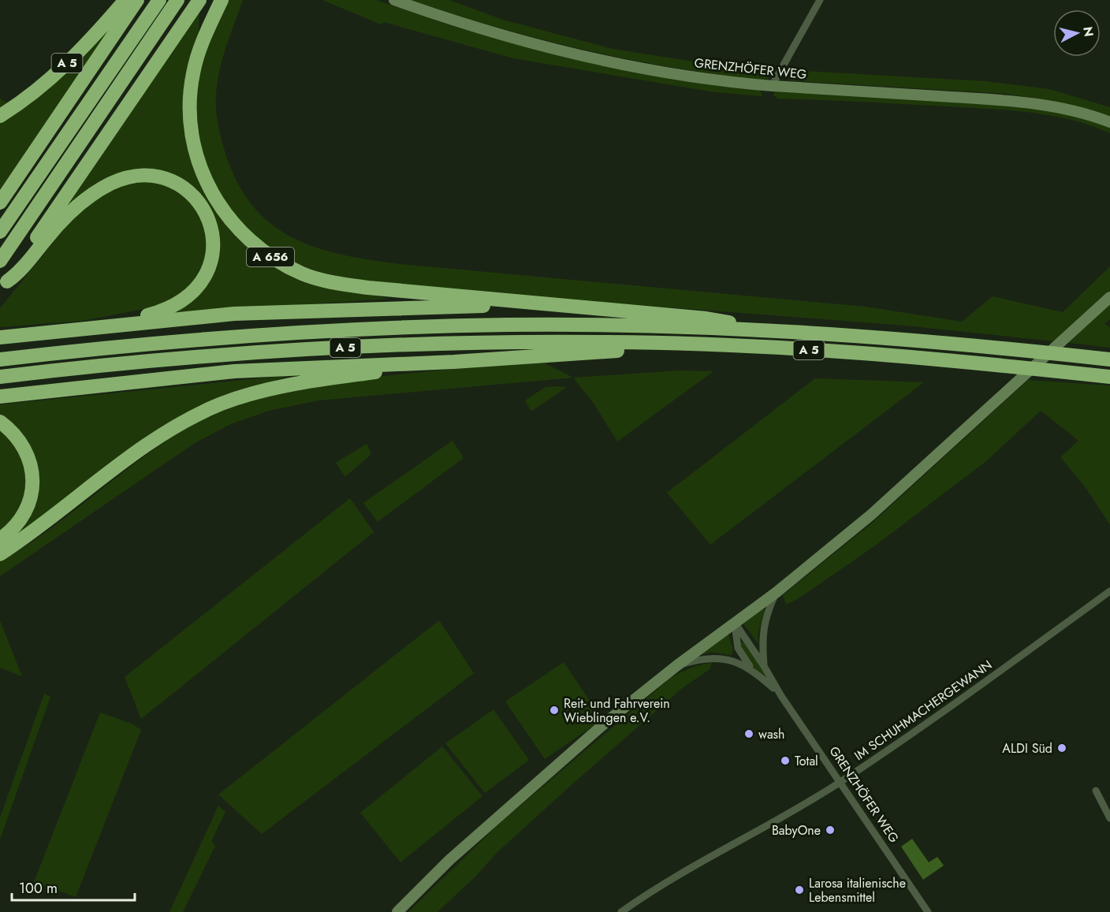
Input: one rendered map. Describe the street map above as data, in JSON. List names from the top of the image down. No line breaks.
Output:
{"streets":{"highway":["A 5","A 656"],"main road":["GRENZHÖFER WEG"],"street":["IM SCHUHMACHERGEWANN"]},"crossings":[["GRENZHÖFER WEG","IM SCHUHMACHERGEWANN"]],"places":["Reit- und Fahrverein Wieblingen e.V.","wash","ALDI Süd","Total","BabyOne","Larosa italienische Lebensmittel"],"scale_bar":"100 m","north":"right"}
